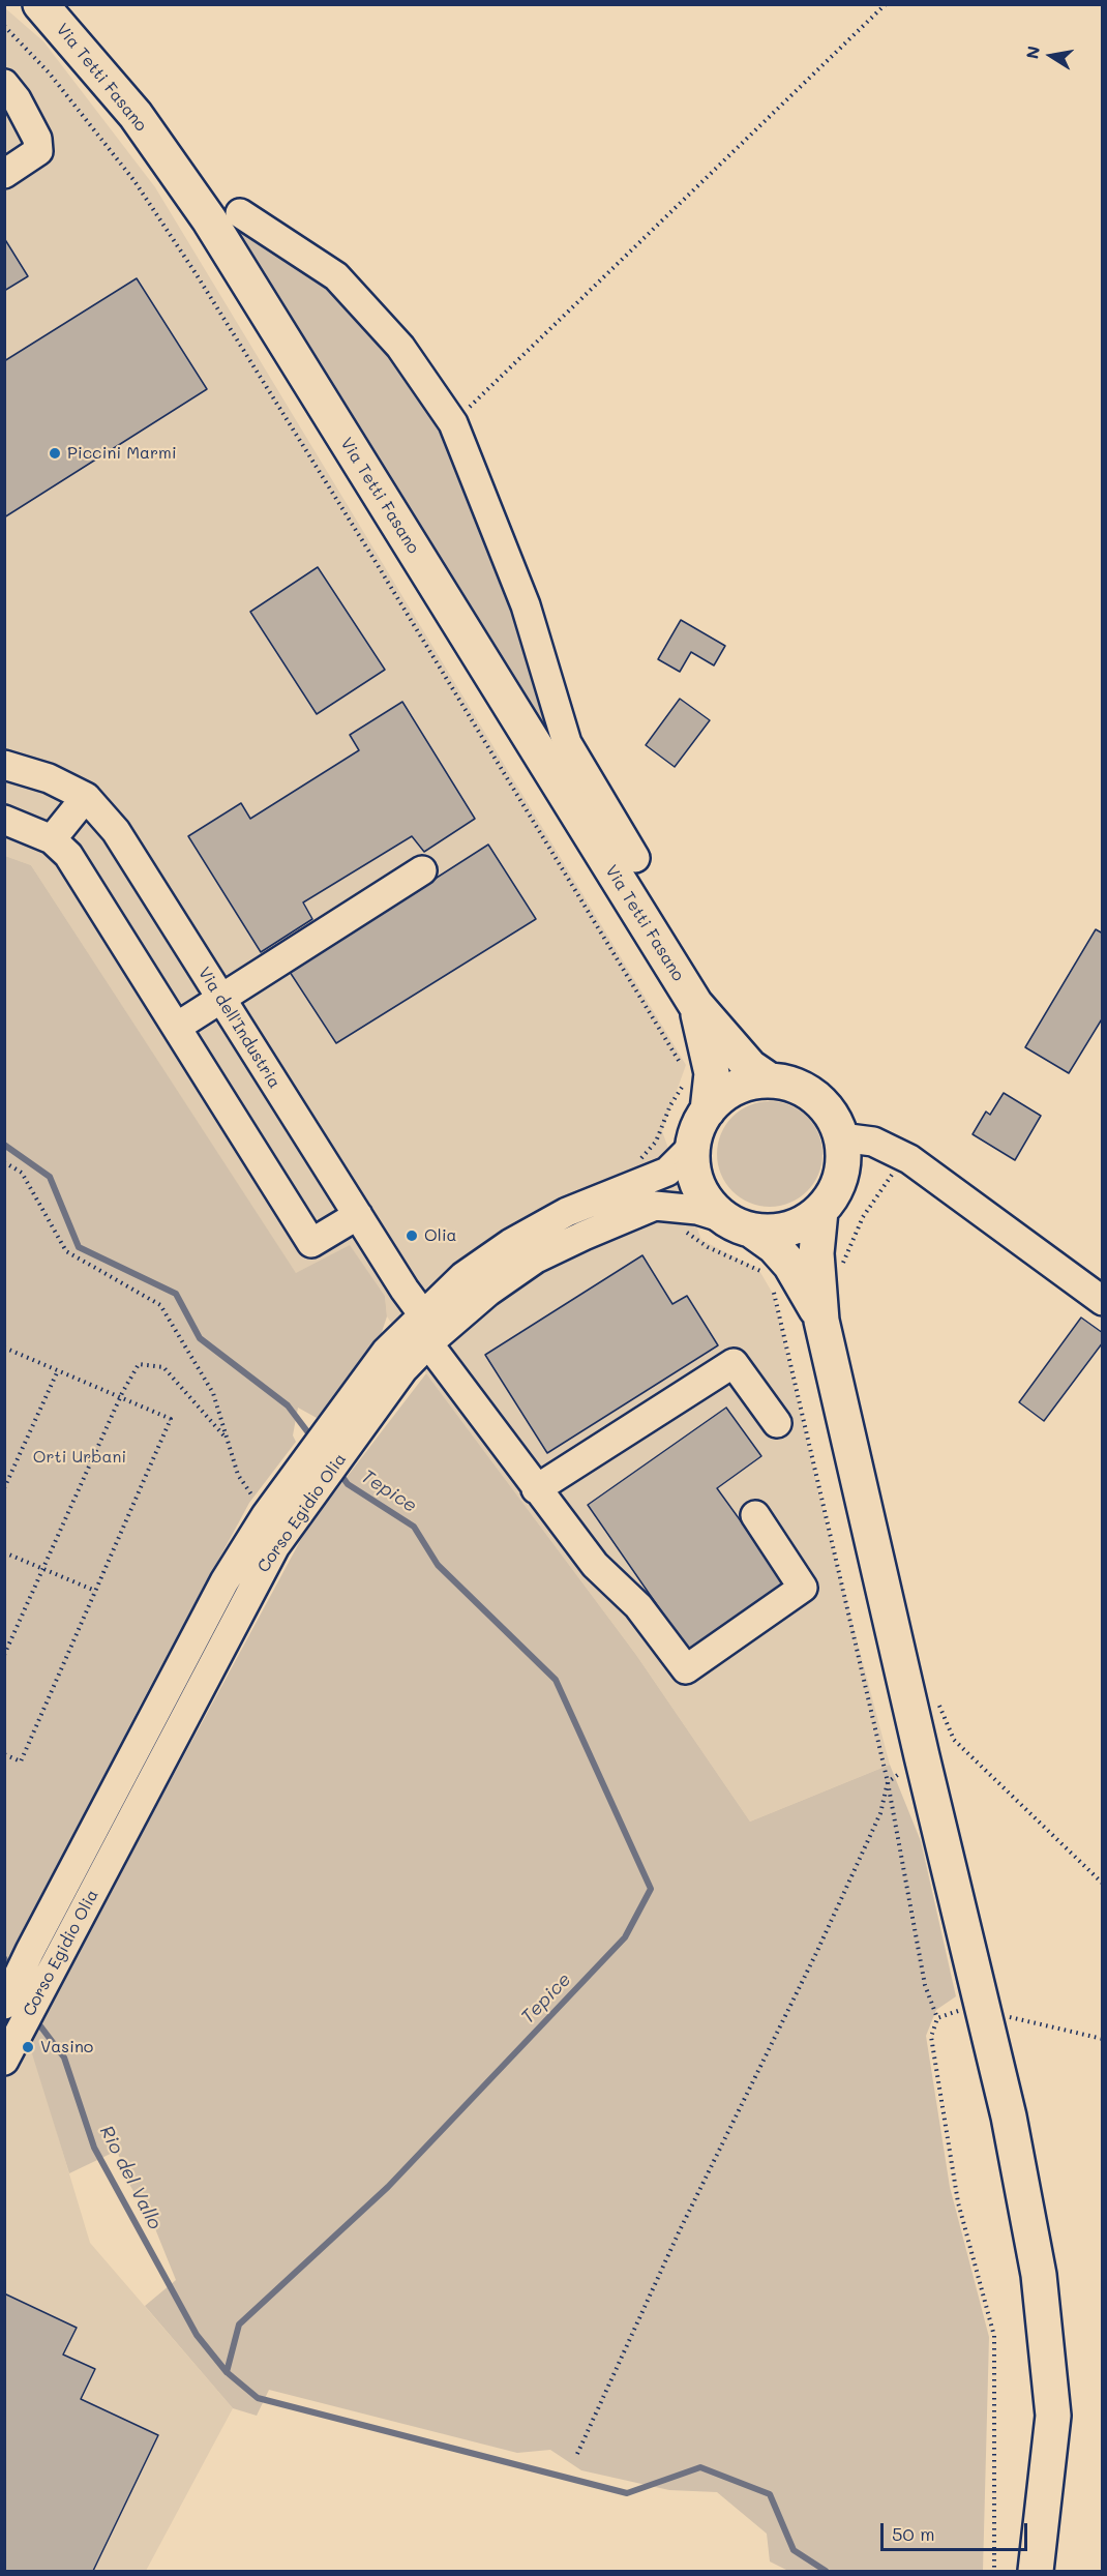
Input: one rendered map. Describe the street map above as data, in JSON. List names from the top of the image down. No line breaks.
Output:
{"streets":{"main road":["Via Tetti Fasano"],"street":["Via dell'Industria","Corso Egidio Olia"]},"crossings":[["Via Tetti Fasano","Corso Egidio Olia"],["Via dell'Industria","Corso Egidio Olia"]],"water":["Tepice","Rio del Vallo"],"parks":["Orti Urbani"],"places":["Piccini Marmi","Olia","Vasino"],"scale_bar":"50 m","north":"left"}
